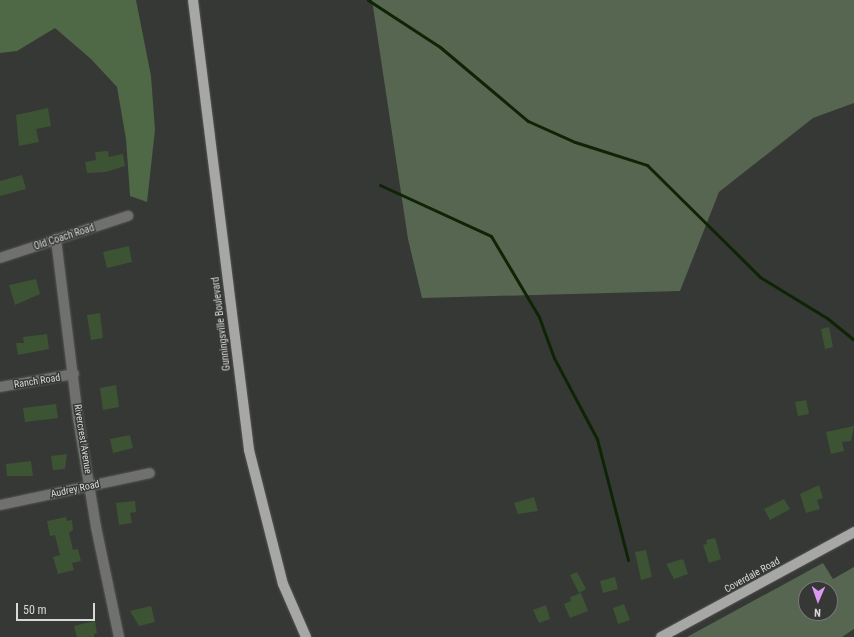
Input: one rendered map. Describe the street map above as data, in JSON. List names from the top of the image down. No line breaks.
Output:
{"streets":{"main road":["Gunningsville Boulevard","Coverdale Road"],"street":["Old Coach Road","Ranch Road","Rivercrest Avenue","Audrey Road"]},"crossings":[["Old Coach Road","Rivercrest Avenue"],["Ranch Road","Rivercrest Avenue"],["Rivercrest Avenue","Audrey Road"]],"scale_bar":"50 m","north":"bottom"}
